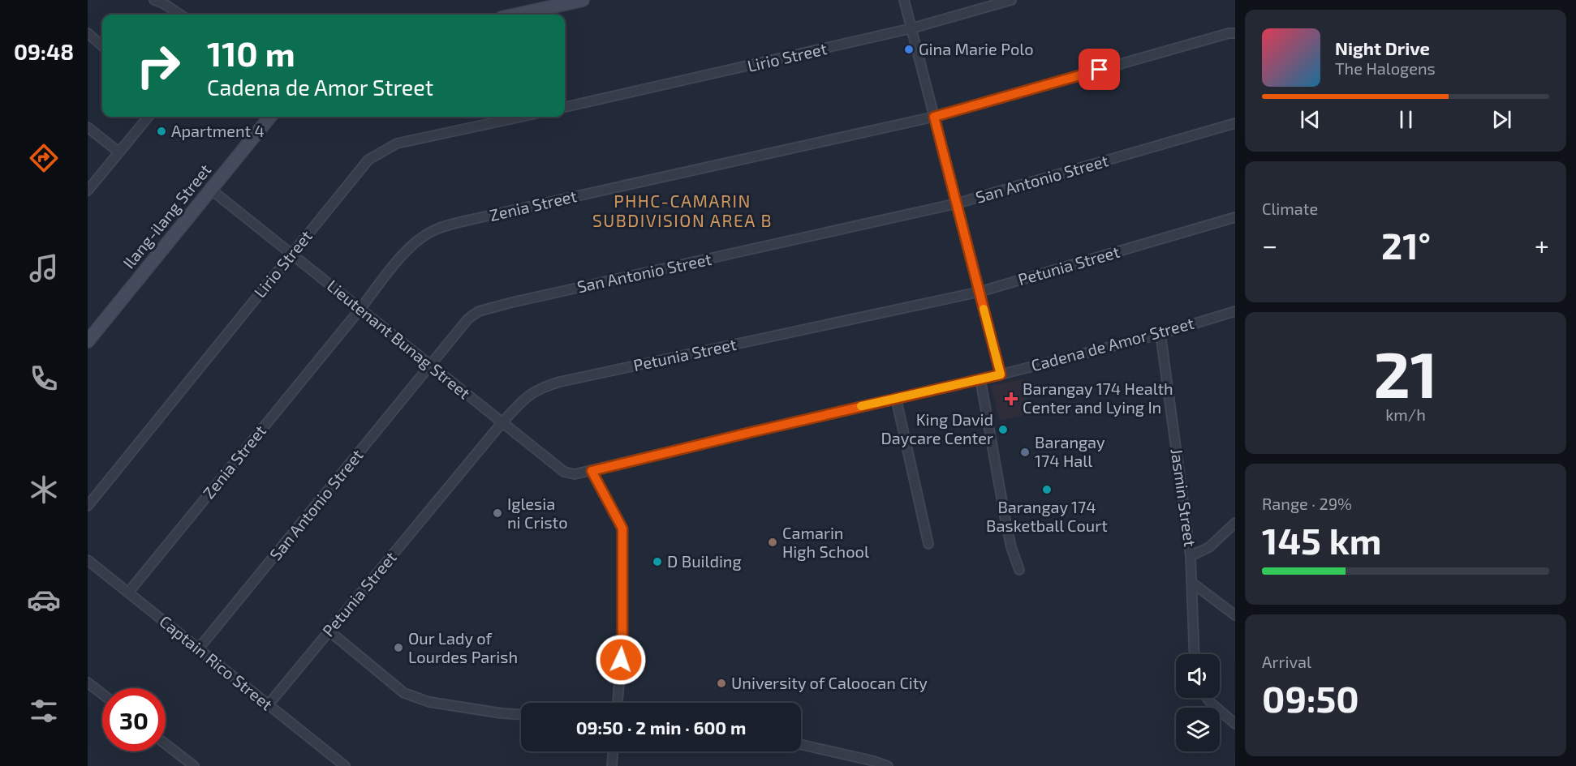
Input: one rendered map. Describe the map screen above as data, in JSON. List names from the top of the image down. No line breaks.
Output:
{"streets":{"main road":["Ilang-ilang Street"],"street":["Lirio Street","San Antonio Street","Zenia Street","Petunia Street","Lieutenant Bunag Street","Cadena de Amor Street","Jasmin Street","Captain Rico Street"]},"crossings":[["Lirio Street","Lieutenant Bunag Street"],["San Antonio Street","Lieutenant Bunag Street"],["San Antonio Street","Captain Rico Street"],["Zenia Street","Lieutenant Bunag Street"],["Zenia Street","Captain Rico Street"],["Ilang-ilang Street","Lieutenant Bunag Street"],["Petunia Street","Lieutenant Bunag Street"],["Petunia Street","Captain Rico Street"],["Lieutenant Bunag Street","Cadena de Amor Street"],["Cadena de Amor Street","Jasmin Street"]],"districts":["PHHC-CAMARIN SUBDIVISION AREA B"],"places":{"other":["Gina Marie Polo","Apartment 4","King David Daycare Center","Barangay 174 Hall","Barangay 174 Basketball Court","Iglesia ni Cristo","Camarin High School","D Building","Our Lady of Lourdes Parish","University of Caloocan City"],"health":["Barangay 174 Health Center and Lying In"]},"page":{"tabs":"09:48","turn":["110 m","Cadena de Amor Street"],"song":["Night Drive","The Halogens"],"tile":["Climate",["21","km/h"],["Range · 29%","145 km"],["Arrival","09:50"]],"heat":["−","21°","+"],"limit":"30","trip":"09:50 · 2 min · 600 m"}}
